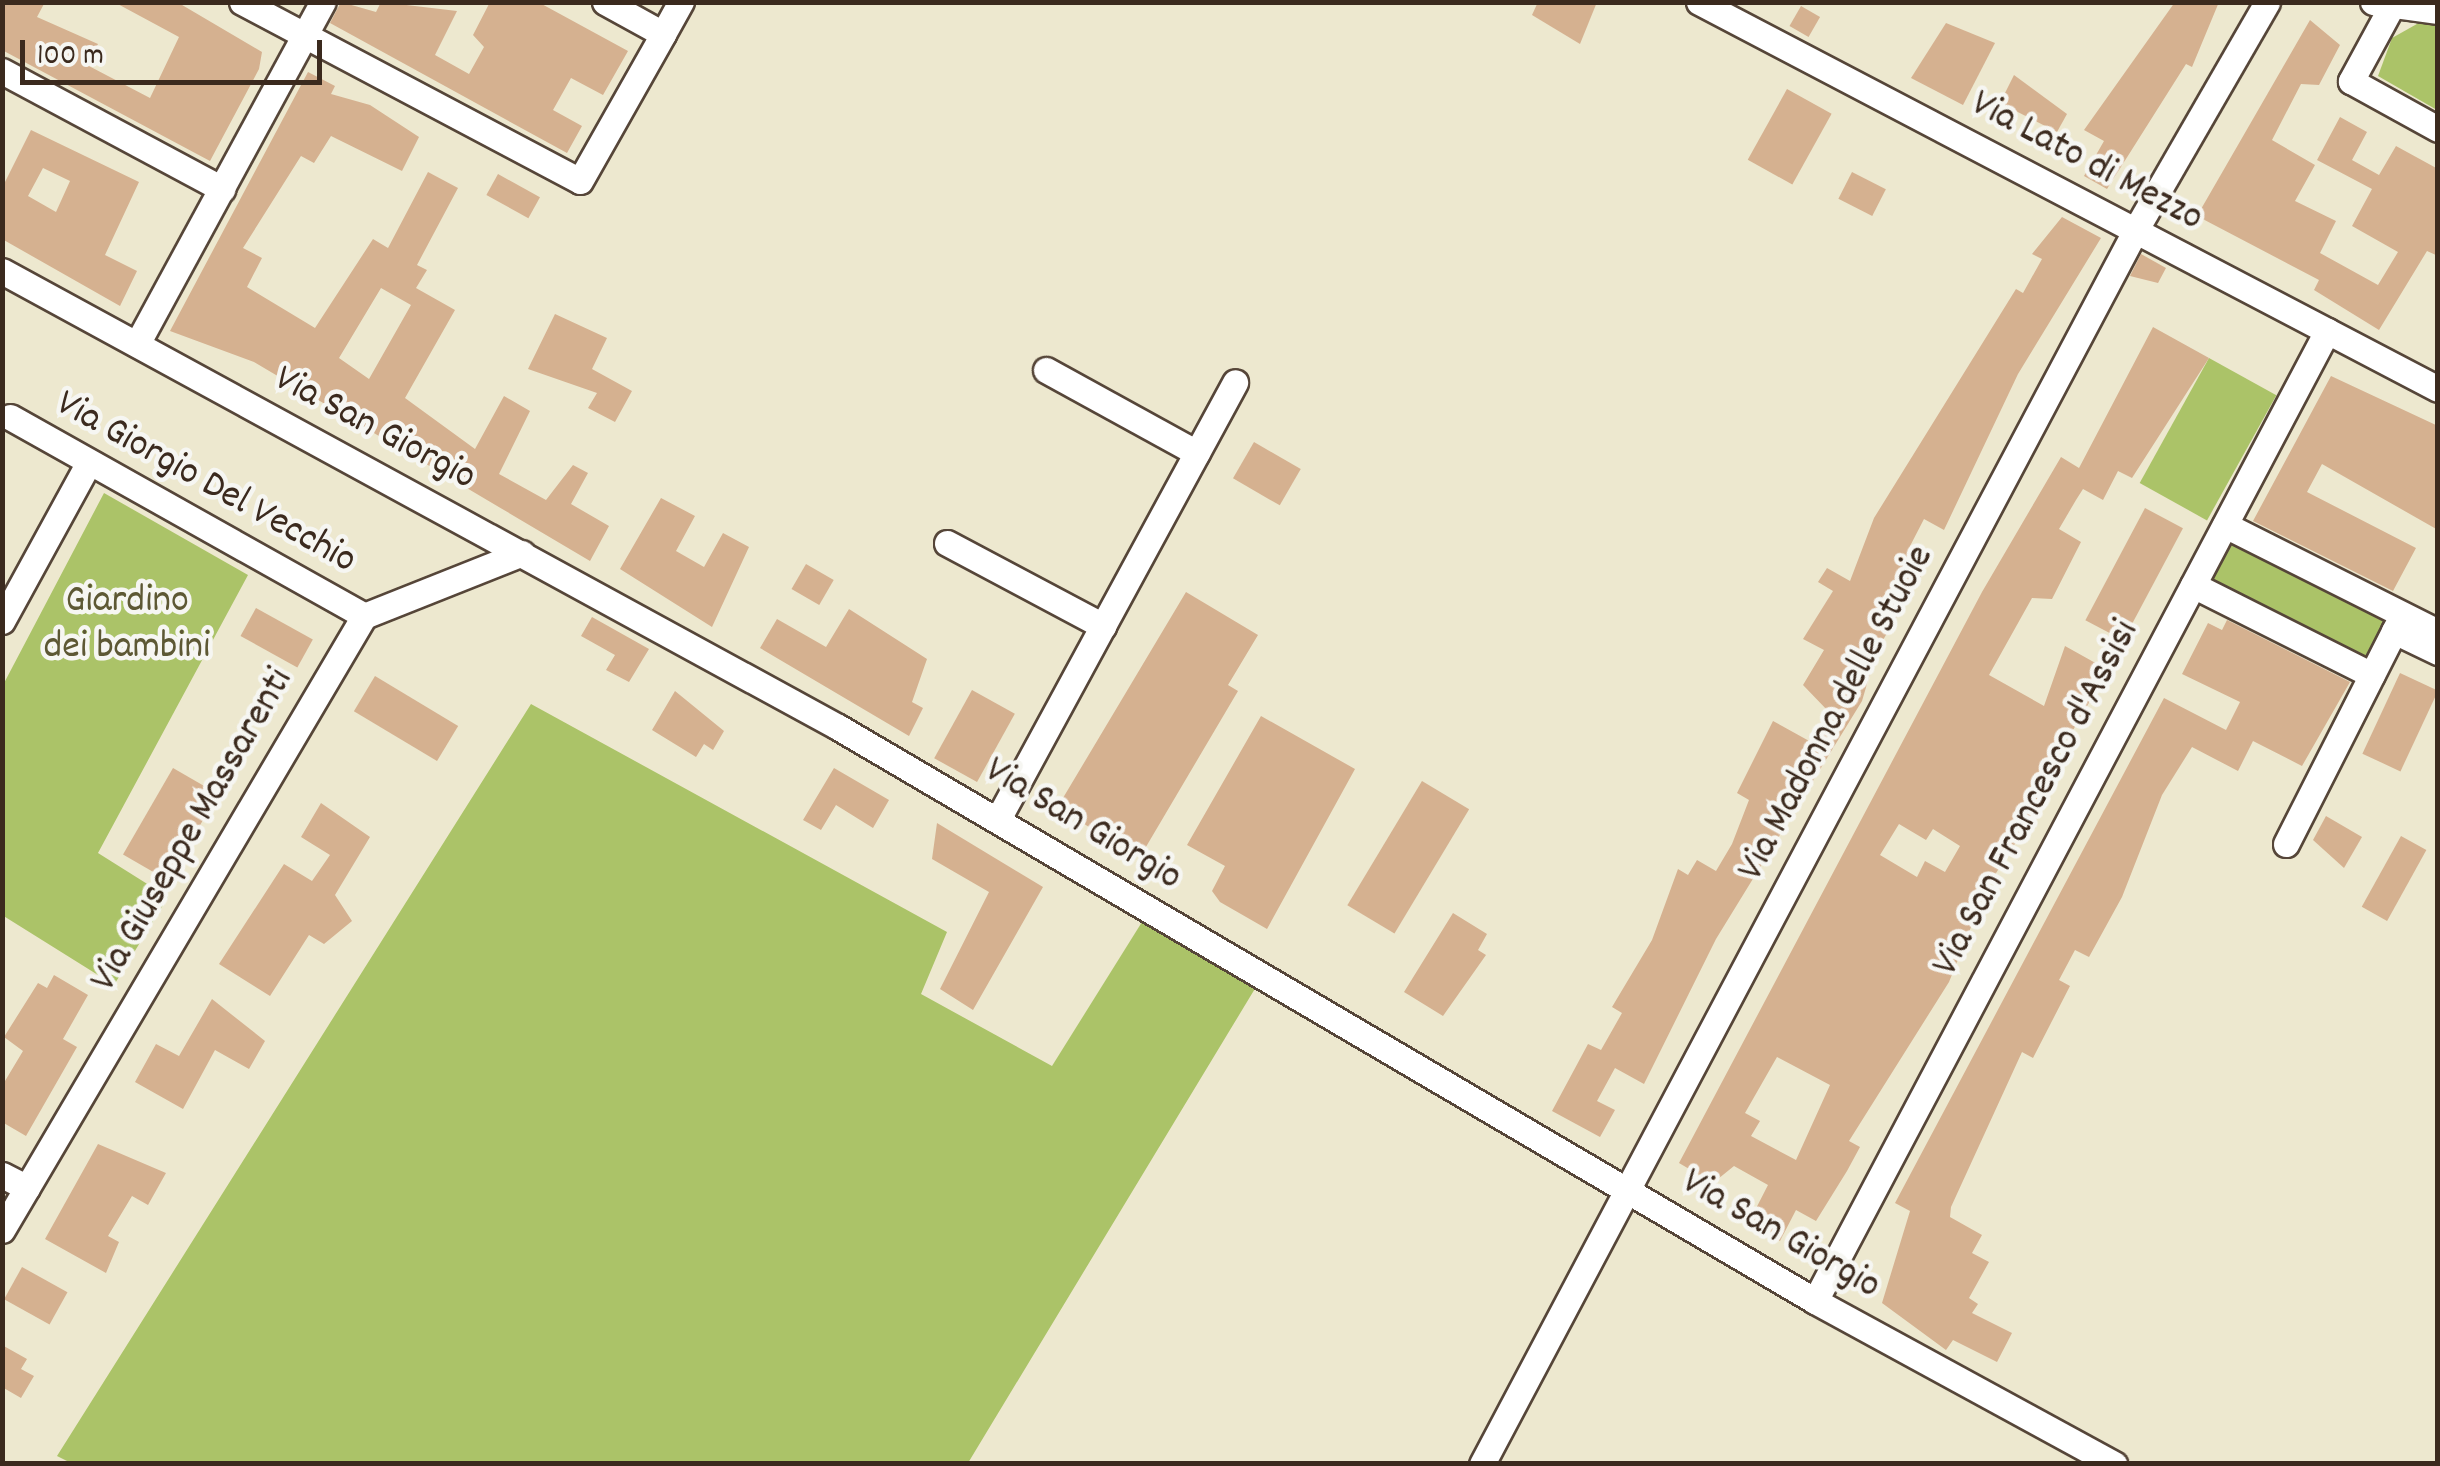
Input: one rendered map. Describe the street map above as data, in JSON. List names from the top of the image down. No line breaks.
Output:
{"streets":{"street":["Via Lato di Mezzo","Via San Giorgio","Via Giorgio Del Vecchio","Via Madonna delle Stuoie","Via San Francesco d'Assisi","Via Giuseppe Massarenti"]},"crossings":[["Via Lato di Mezzo","Via Madonna delle Stuoie"],["Via Lato di Mezzo","Via San Francesco d'Assisi"],["Via San Giorgio","Via Madonna delle Stuoie"],["Via San Giorgio","Via San Francesco d'Assisi"],["Via Giorgio Del Vecchio","Via Giuseppe Massarenti"]],"parks":["Giardino dei bambini"],"scale_bar":"100 m"}
